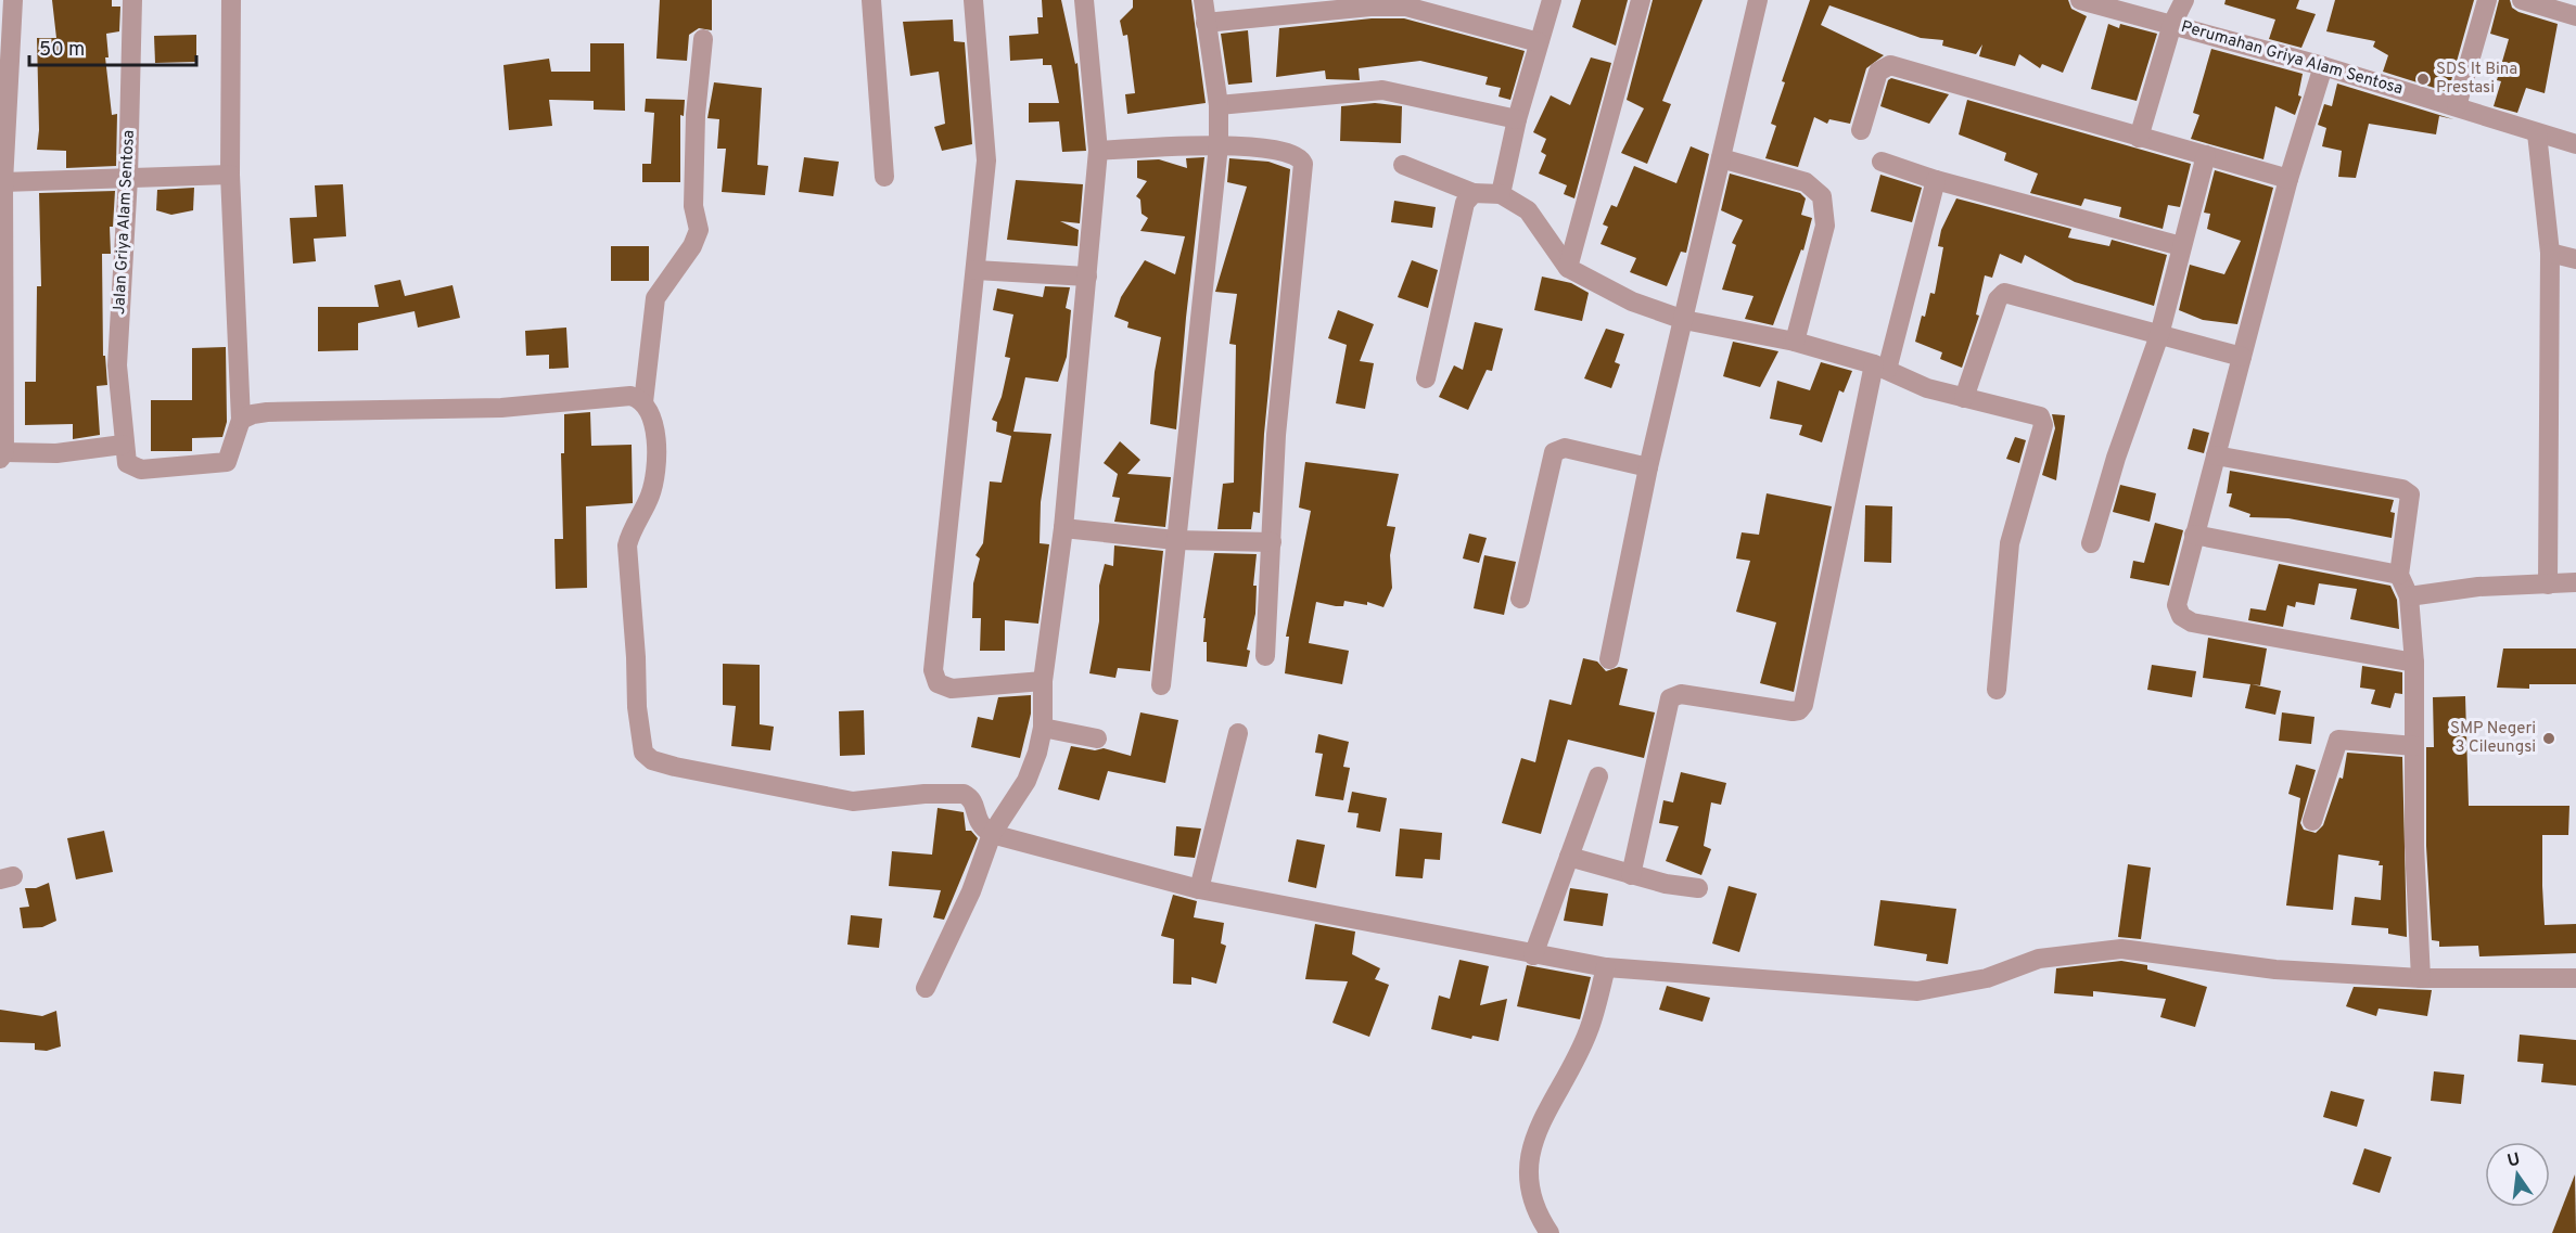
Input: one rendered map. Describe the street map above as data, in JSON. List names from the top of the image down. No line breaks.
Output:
{"streets":{"street":["Perumahan Griya Alam Sentosa","Jalan Griya Alam Sentosa"]},"places":["SDS It Bina Prestasi","SMP Negeri 3 Cileungsi"],"scale_bar":"50 m","north":"top"}
